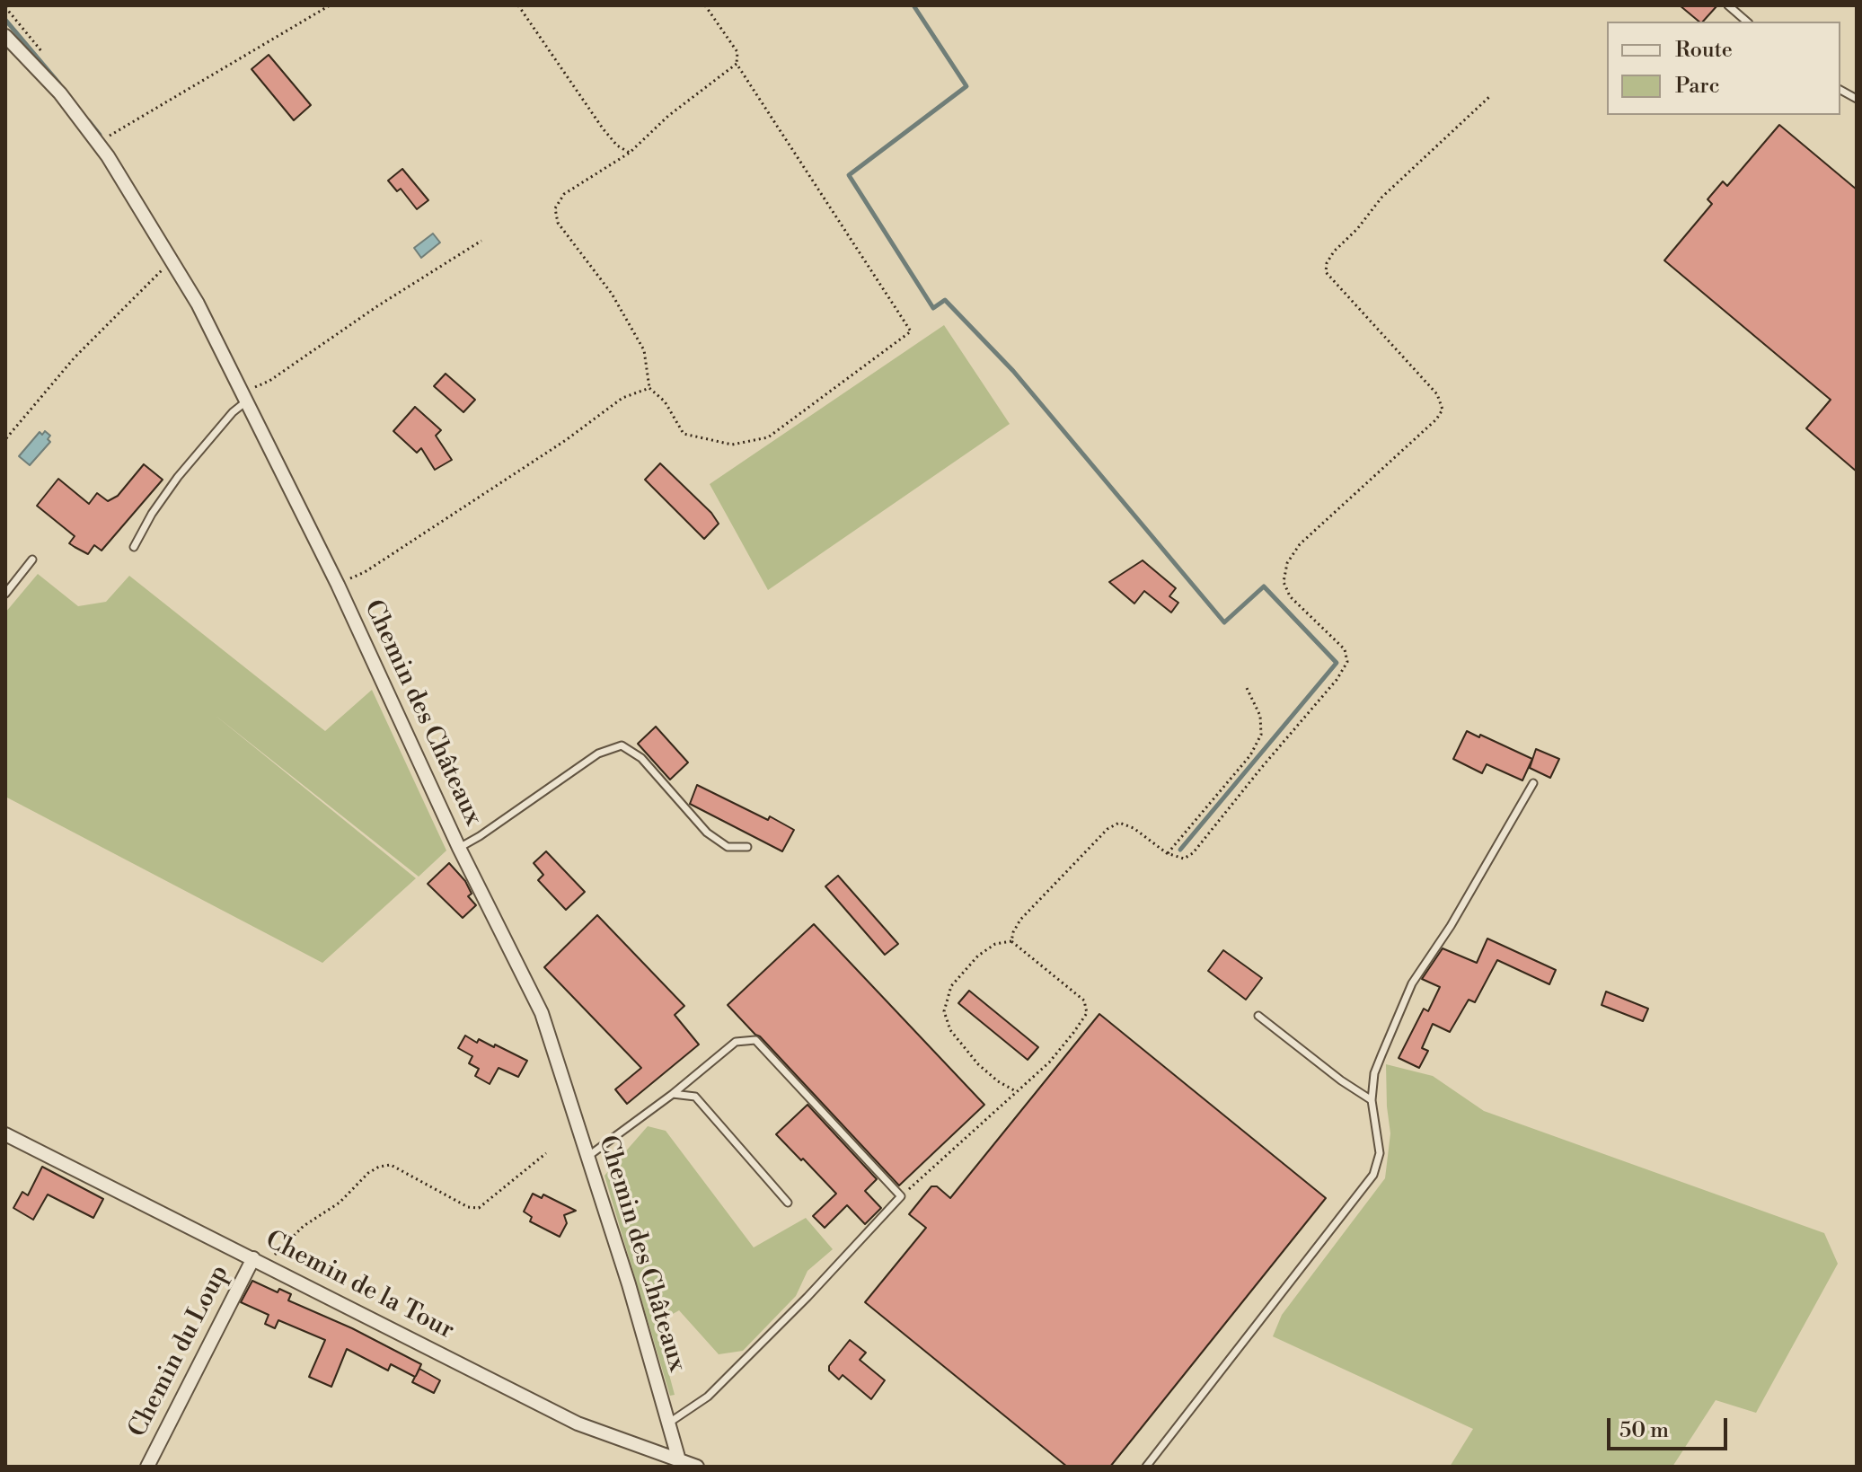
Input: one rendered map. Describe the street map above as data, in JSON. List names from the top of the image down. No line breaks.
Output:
{"streets":{"street":["Chemin des Châteaux","Chemin de la Tour","Chemin du Loup"]},"crossings":[["Chemin des Châteaux","Chemin de la Tour"],["Chemin de la Tour","Chemin du Loup"]],"legend":["Route","Parc"],"scale_bar":"50 m"}
